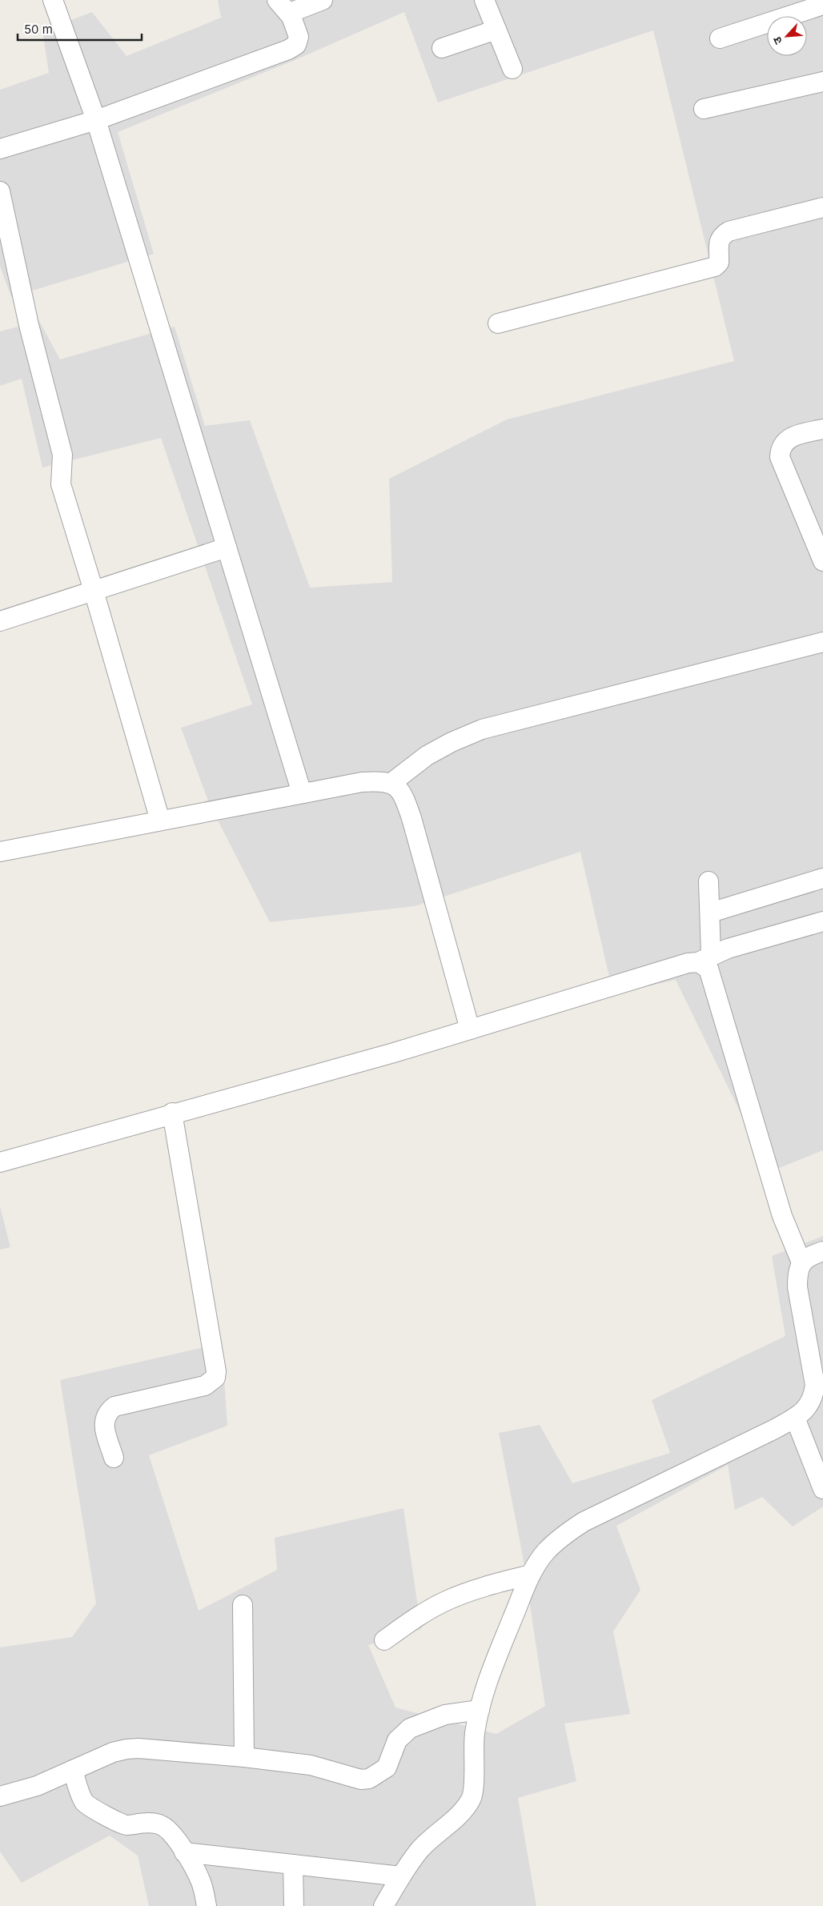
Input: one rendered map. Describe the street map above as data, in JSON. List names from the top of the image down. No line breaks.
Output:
{"scale_bar":"50 m","north":"bottom left"}
